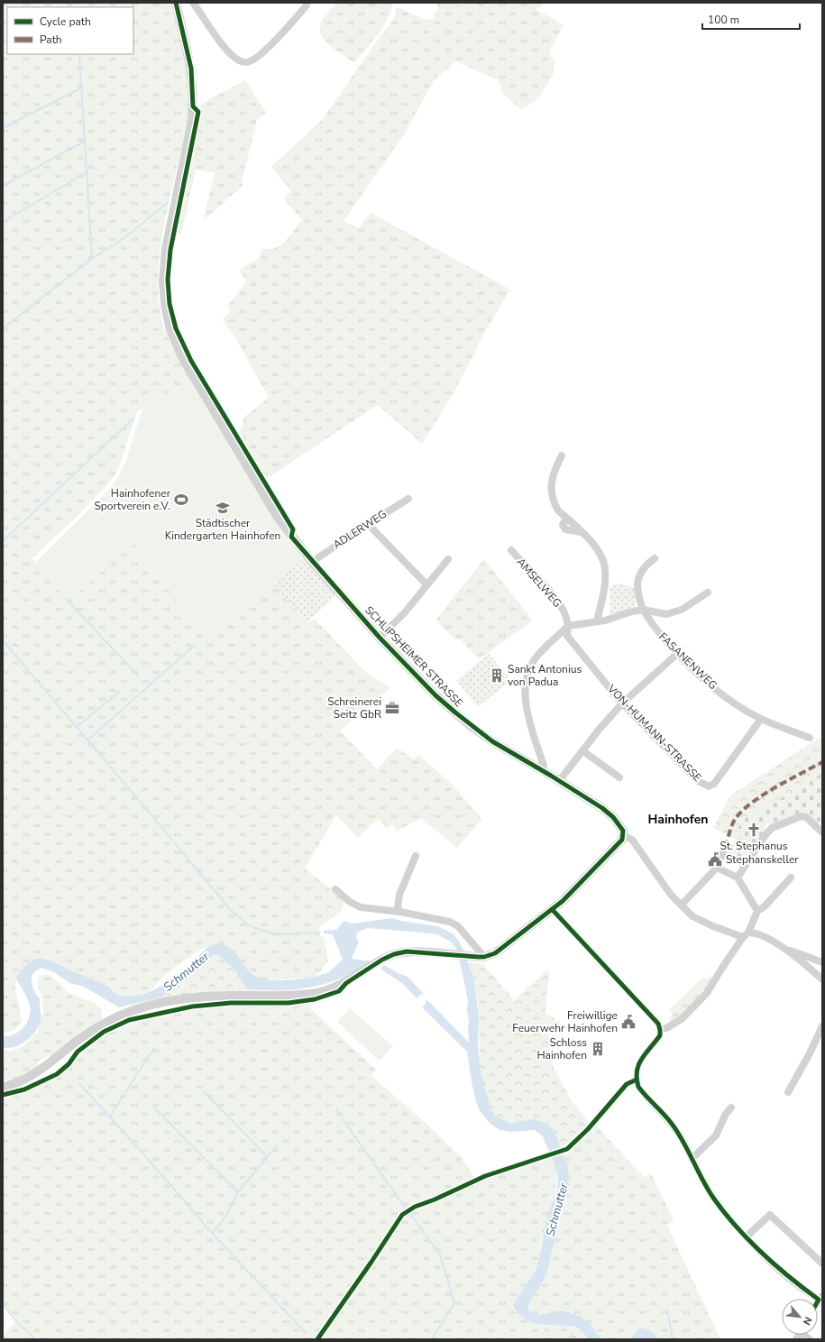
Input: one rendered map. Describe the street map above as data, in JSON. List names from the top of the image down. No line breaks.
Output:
{"streets":{"street":["ADLERWEG","AMSELWEG","SCHLIPSHEIMER STRASSE","FASANENWEG","VON-HUMANN-STRASSE"]},"crossings":[["ADLERWEG","SCHLIPSHEIMER STRASSE"],["AMSELWEG","VON-HUMANN-STRASSE"],["FASANENWEG","VON-HUMANN-STRASSE"]],"districts":["Hainhofen"],"water":["Schmutter"],"places":{"sports":["Hainhofener Sportverein e.V."],"school or university":["Städtischer Kindergarten Hainhofen"],"building":["Sankt Antonius von Padua","Schloss Hainhofen"],"office":["Schreinerei Seitz GbR"],"church":["St. Stephanus"],"public building":["Stephanskeller","Freiwillige Feuerwehr Hainhofen"]},"legend":["Cycle path","Path"],"scale_bar":"100 m","north":"bottom right"}
